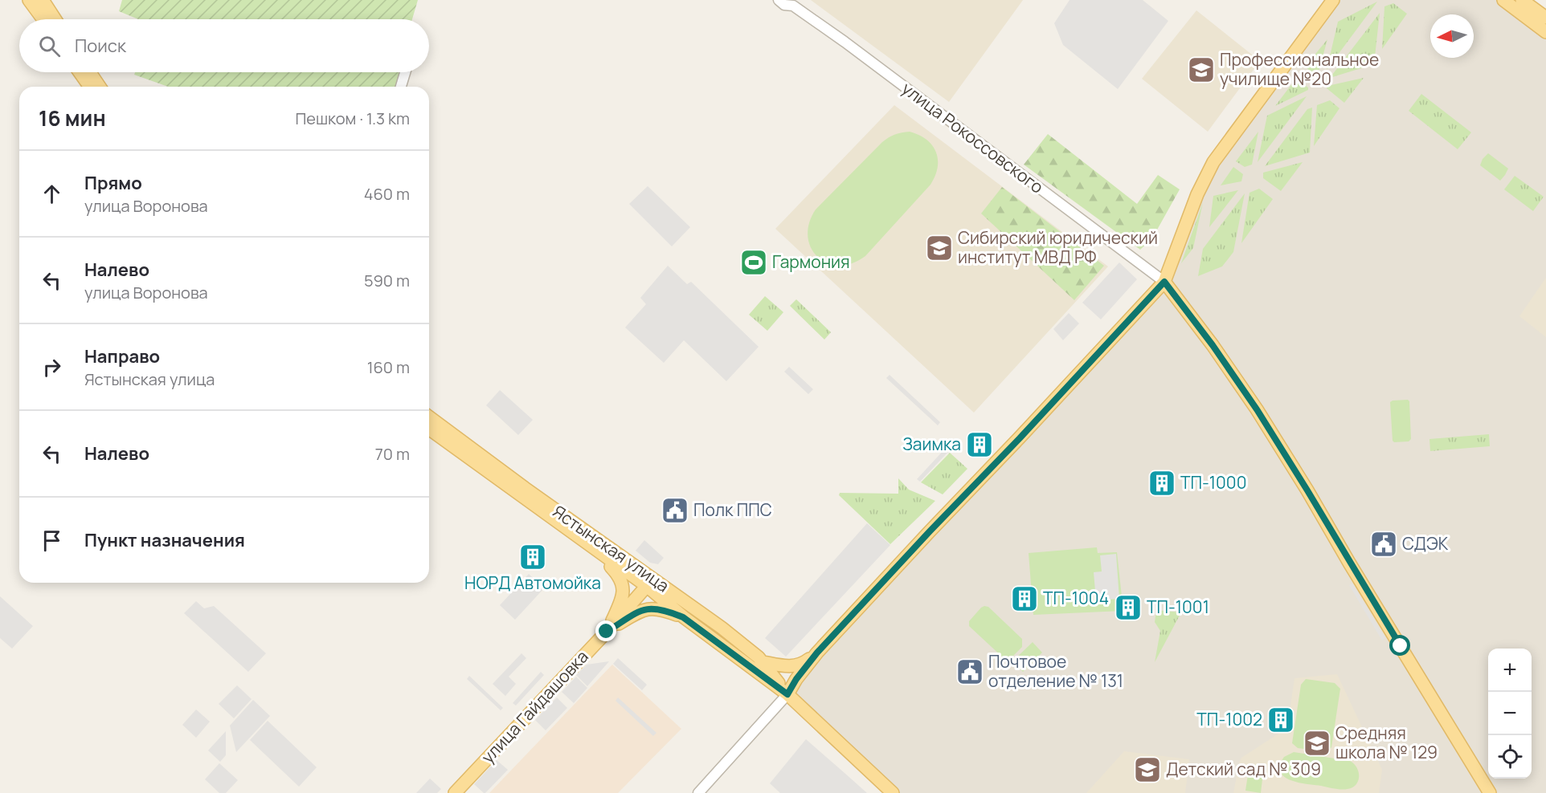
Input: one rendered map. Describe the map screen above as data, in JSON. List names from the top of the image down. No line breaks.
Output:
{"streets":{"main road":["Ястынская улица","улица Гайдашовка"],"street":["улица Рокоссовского"]},"crossings":[["Ястынская улица","улица Гайдашовка"]],"places":{"school or university":["Профессиональное училище №20","Сибирский юридический институт МВД РФ","Средняя школа № 129","Детский сад № 309"],"sports":["Гармония"],"building":["Заимка","ТП-1000","НОРД Автомойка","ТП-1004","ТП-1001","ТП-1002"],"public building":["Полк ППС","СДЭК","Почтовое отделение № 131"]},"north":"left","page":{"search":"Поиск","heading":["16 мин","Пешком · 1.3 km"],"list":[["Прямо","улица Воронова","460 m"],["Налево","улица Воронова","590 m"],["Направо","Ястынская улица","160 m"],["Налево","70 m"],"Пункт назначения"],"map_buttons":["+","−"]}}
